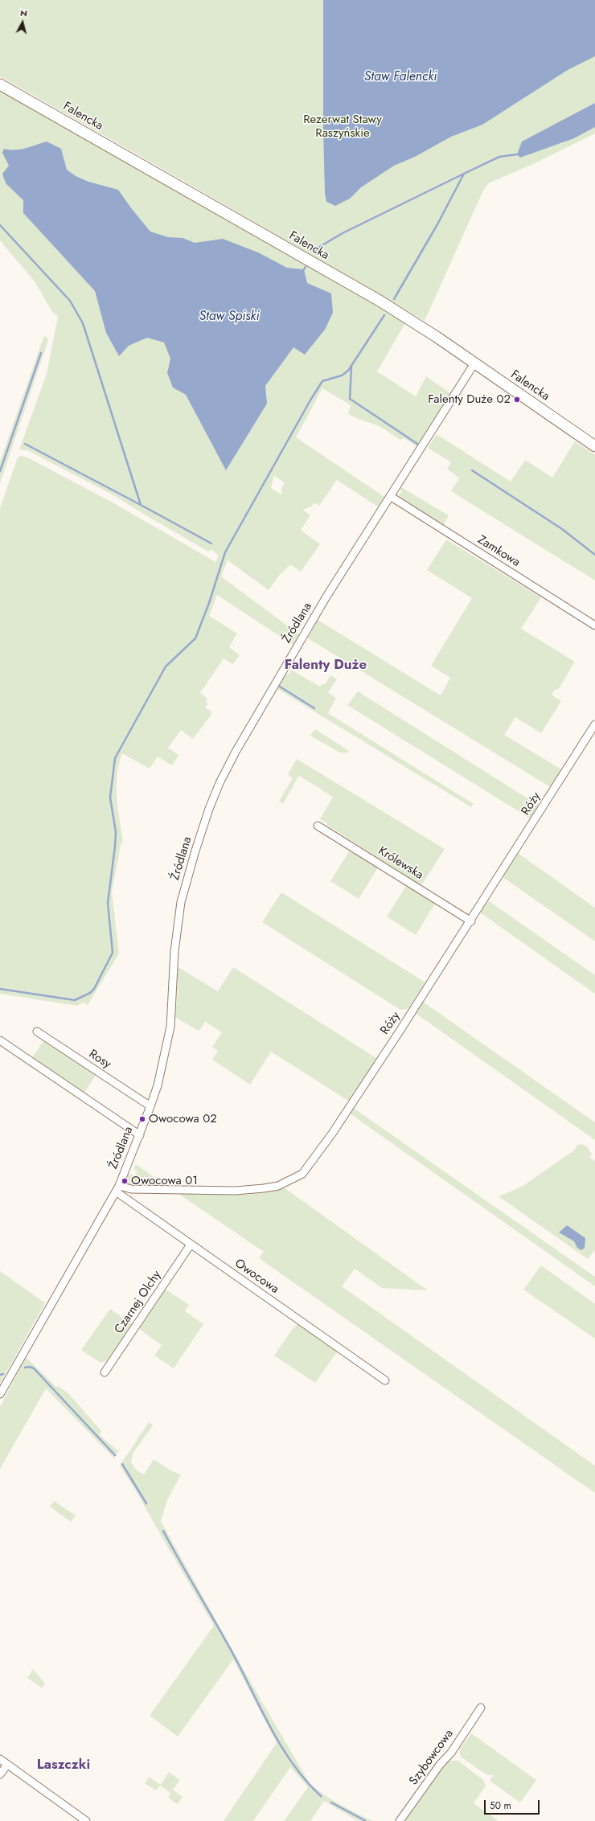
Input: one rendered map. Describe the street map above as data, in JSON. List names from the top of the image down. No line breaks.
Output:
{"streets":{"street":["Falencka","Zamkowa","Źródlana","Róży","Królewska","Rosy","Owocowa","Czarnej Olchy","Szybowcowa"]},"crossings":[["Falencka","Źródlana"],["Zamkowa","Źródlana"],["Źródlana","Róży"],["Źródlana","Rosy"],["Źródlana","Owocowa"],["Róży","Królewska"],["Róży","Owocowa"],["Owocowa","Czarnej Olchy"]],"districts":["Falenty Duże","Laszczki"],"water":["Staw Falencki","Staw Spiski"],"parks":["Rezerwat Stawy Raszyńskie"],"places":["Falenty Duże 02","Owocowa 02","Owocowa 01"],"scale_bar":"50 m","north":"top"}
